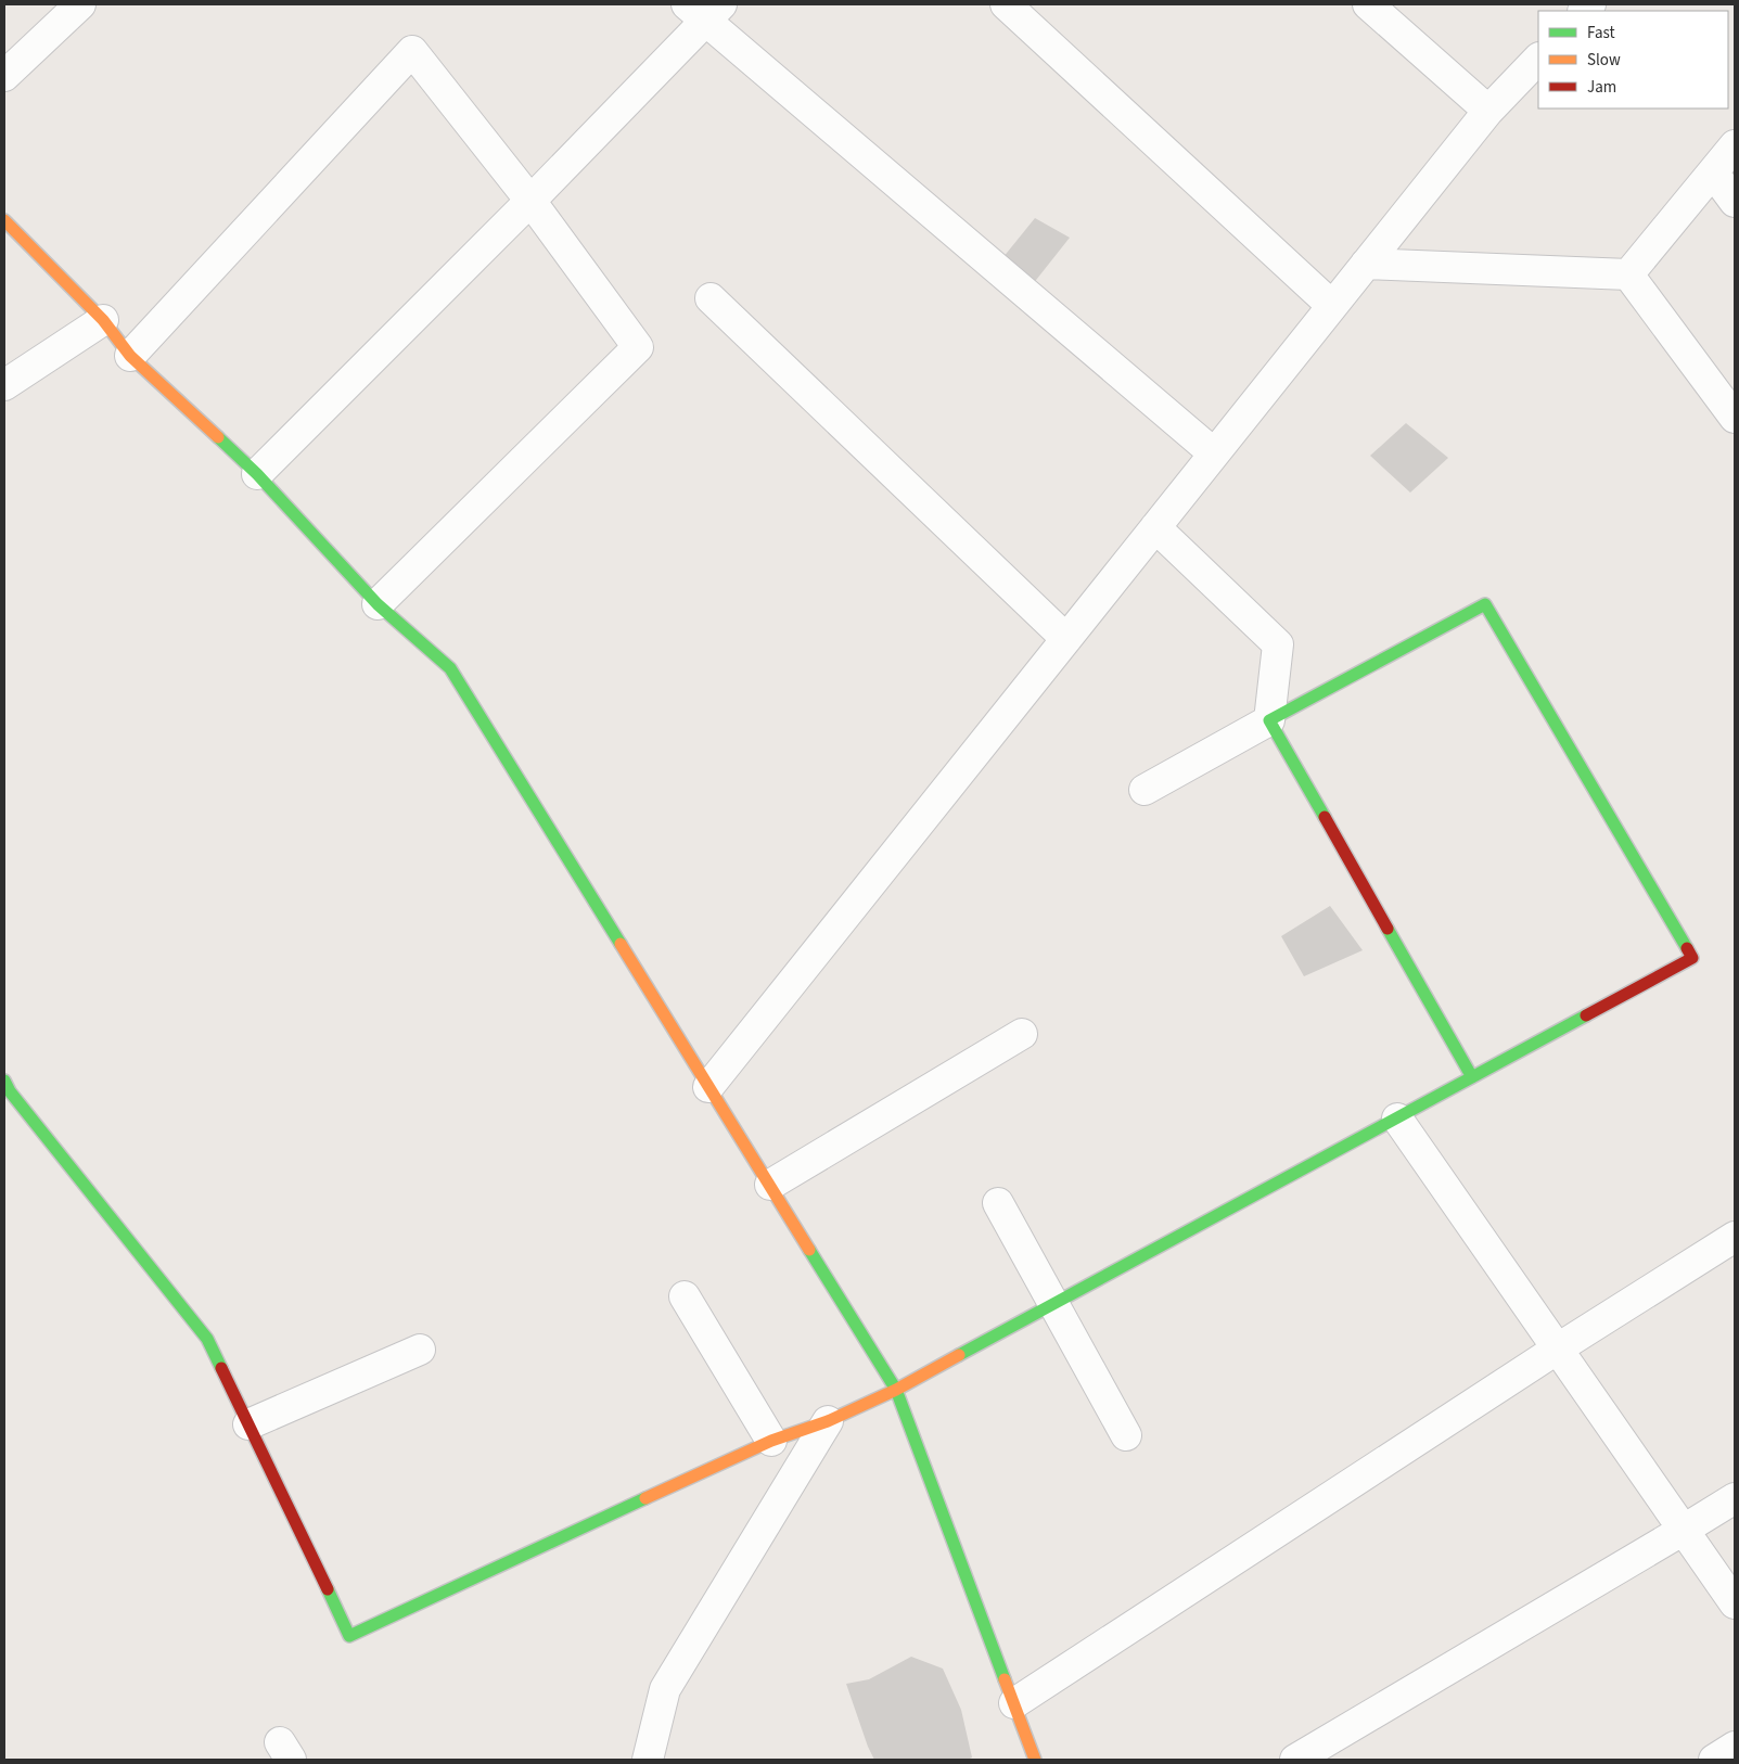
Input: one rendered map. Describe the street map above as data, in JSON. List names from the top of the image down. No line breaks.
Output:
{"legend":["Fast","Slow","Jam"]}
